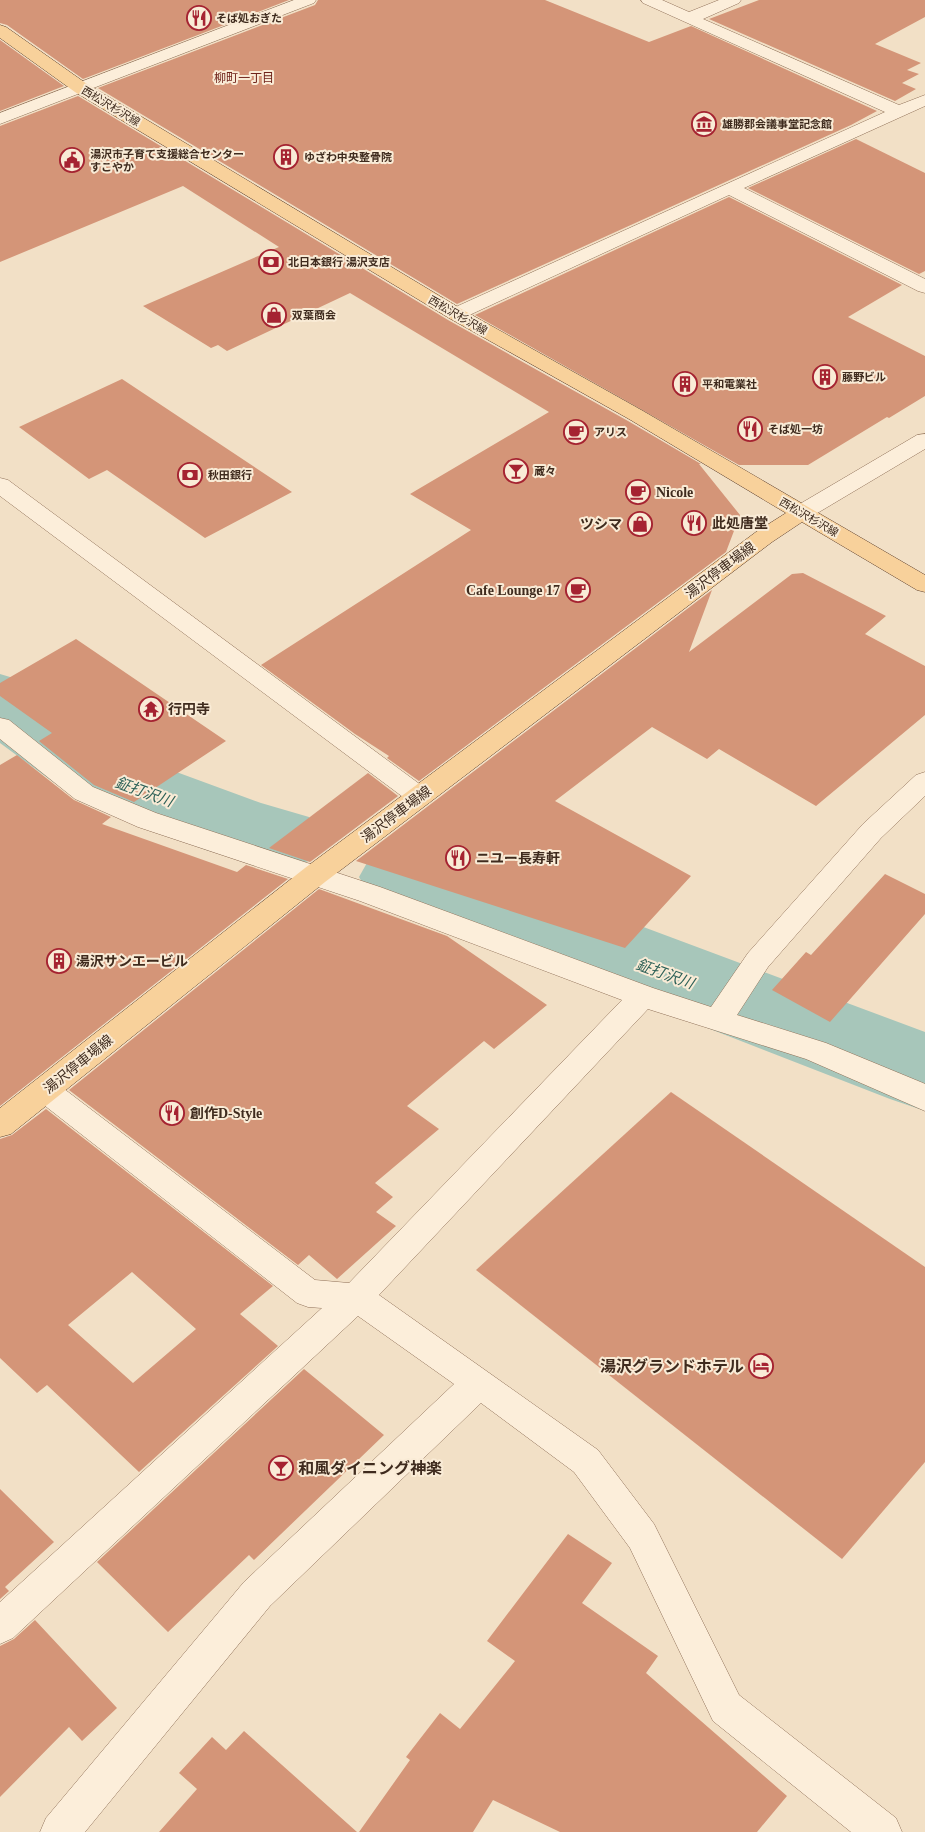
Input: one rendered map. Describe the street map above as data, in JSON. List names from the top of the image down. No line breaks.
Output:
{"streets":{"main road":["西松沢杉沢線","湯沢停車場線"]},"crossings":[["西松沢杉沢線","湯沢停車場線"]],"districts":["柳町一丁目"],"water":["鉦打沢川"],"places":{"restaurant":["そば処おぎた","そば処一坊","此処唐堂","ニユー長寿軒","創作D-Style"],"museum":["雄勝郡会議事堂記念館"],"building":["ゆざわ中央整骨院","藤野ビル","平和電業社","湯沢サンエービル"],"public building":["湯沢市子育て支援総合センター すこやか"],"bank":["北日本銀行 湯沢支店","秋田銀行"],"shop":["双葉商会","ツシマ"],"cafe":["アリス","Nicole","Cafe Lounge 17"],"bar":["蔵々","和風ダイニング神楽"],"temple":["行円寺"],"hotel":["湯沢グランドホテル"]}}
